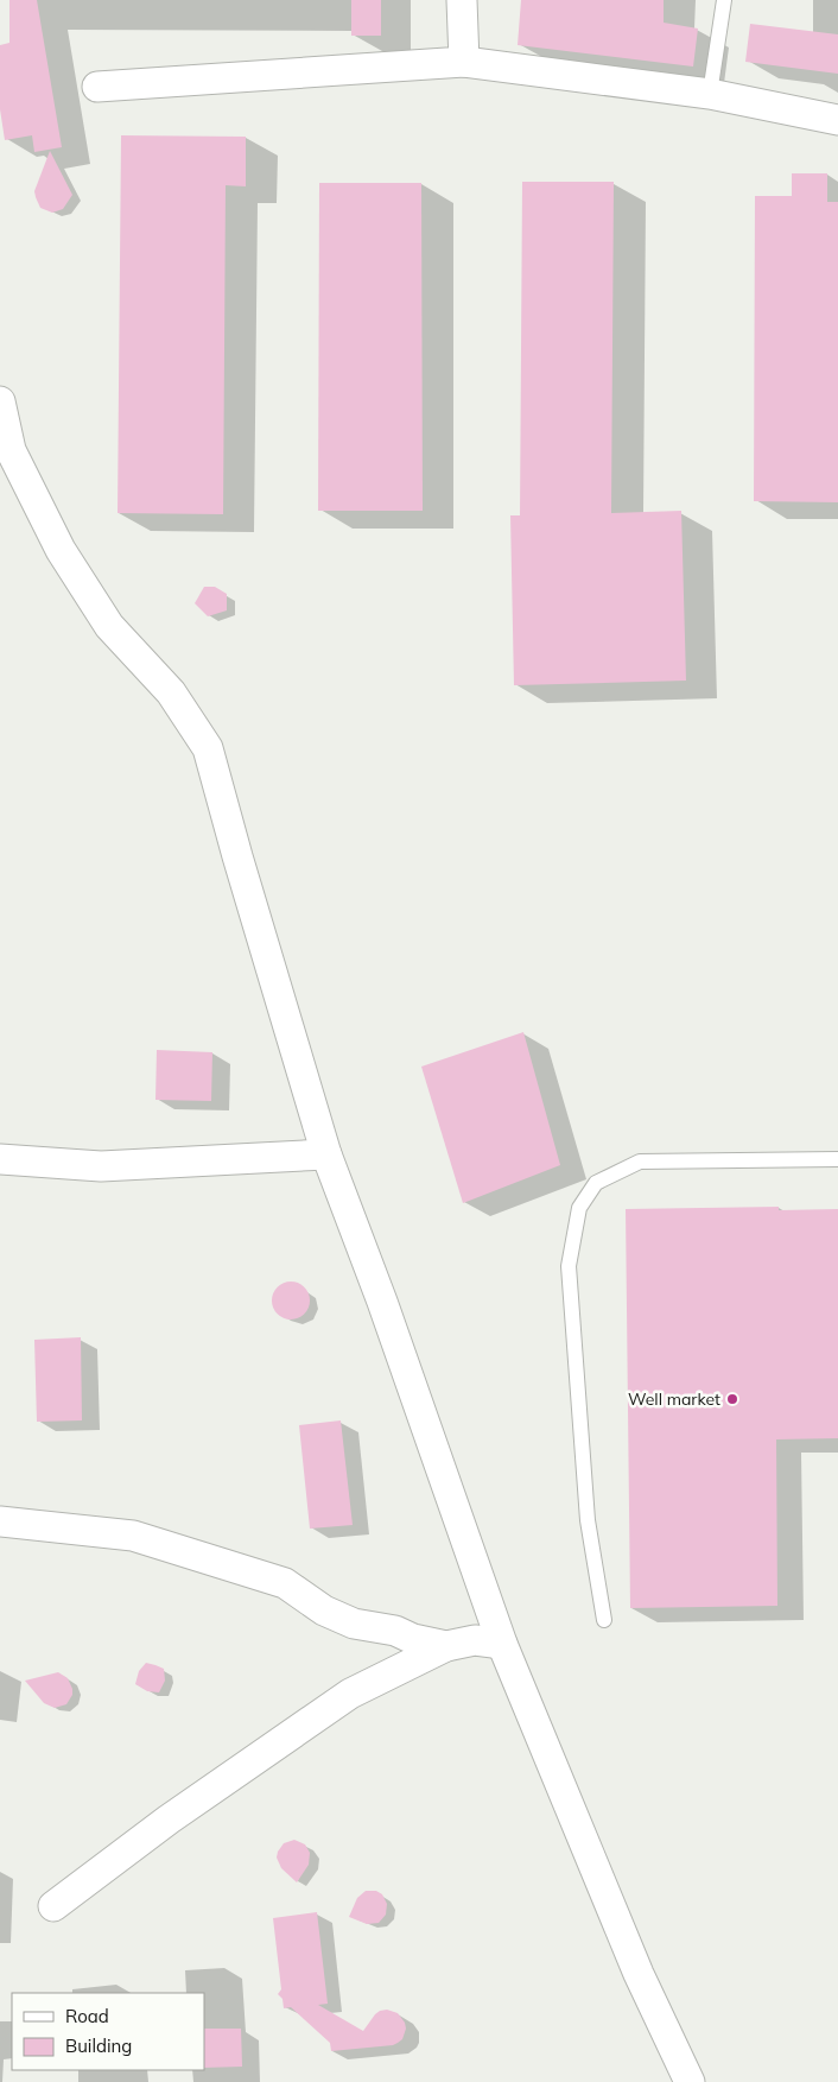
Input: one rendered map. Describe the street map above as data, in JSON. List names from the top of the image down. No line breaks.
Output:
{"places":["Well market"],"legend":["Road","Building"]}
